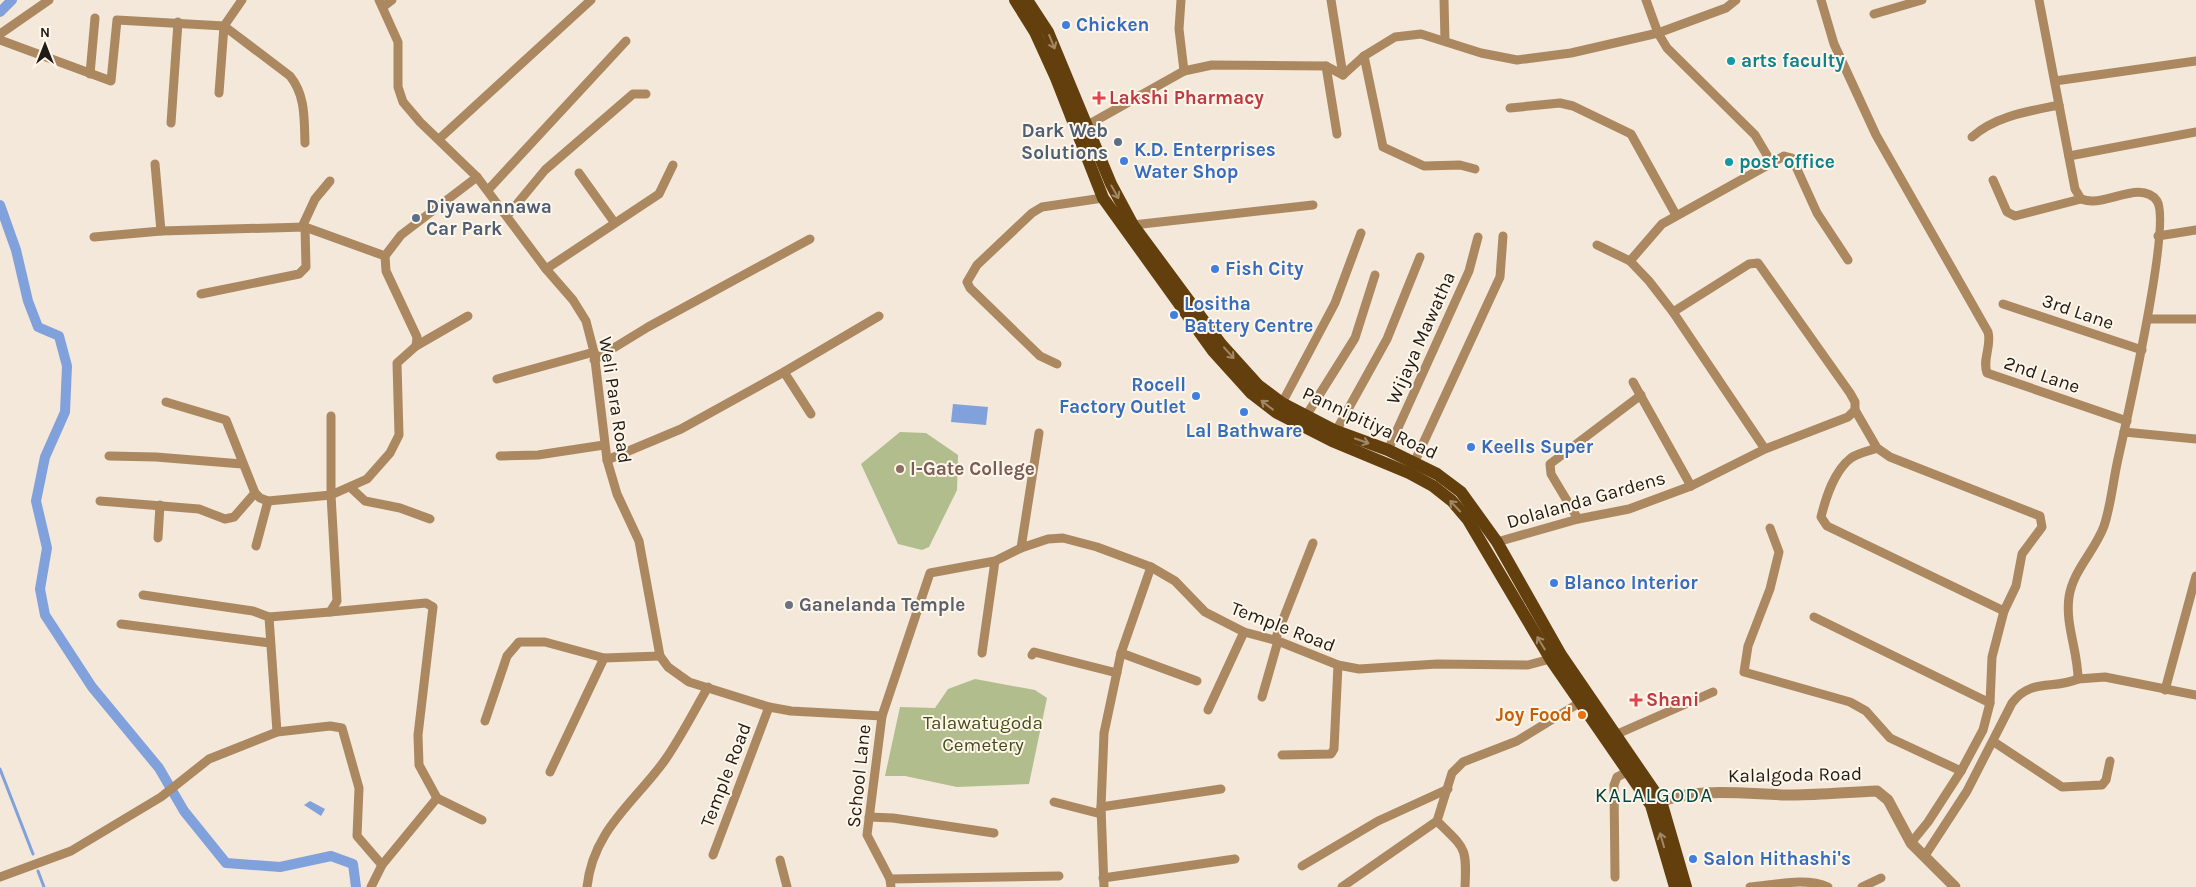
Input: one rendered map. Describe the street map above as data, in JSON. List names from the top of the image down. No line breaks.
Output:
{"streets":{"main road":["Pannipitiya Road"],"street":["3rd Lane","Wijaya Mawatha","2nd Lane","Weli Para Road","Dolalanda Gardens","Temple Road","Kalalgoda Road","School Lane"]},"crossings":[["Wijaya Mawatha","Pannipitiya Road"],["Pannipitiya Road","Dolalanda Gardens"],["Pannipitiya Road","Temple Road"],["Pannipitiya Road","Kalalgoda Road"],["Temple Road","School Lane"]],"districts":["KALALGODA"],"parks":["Talawatugoda Cemetery"],"places":{"other":["Chicken","arts faculty","Dark Web Solutions","K.D. Enterprises Water Shop","post office","Diyawannawa Car Park","Fish City","Lositha Battery Centre","Rocell Factory Outlet","Lal Bathware","Keells Super","I-Gate College","Blanco Interior","Ganelanda Temple","Joy Food","Salon Hithashi's"],"health":["Lakshi Pharmacy","Shani"]},"north":"top"}
